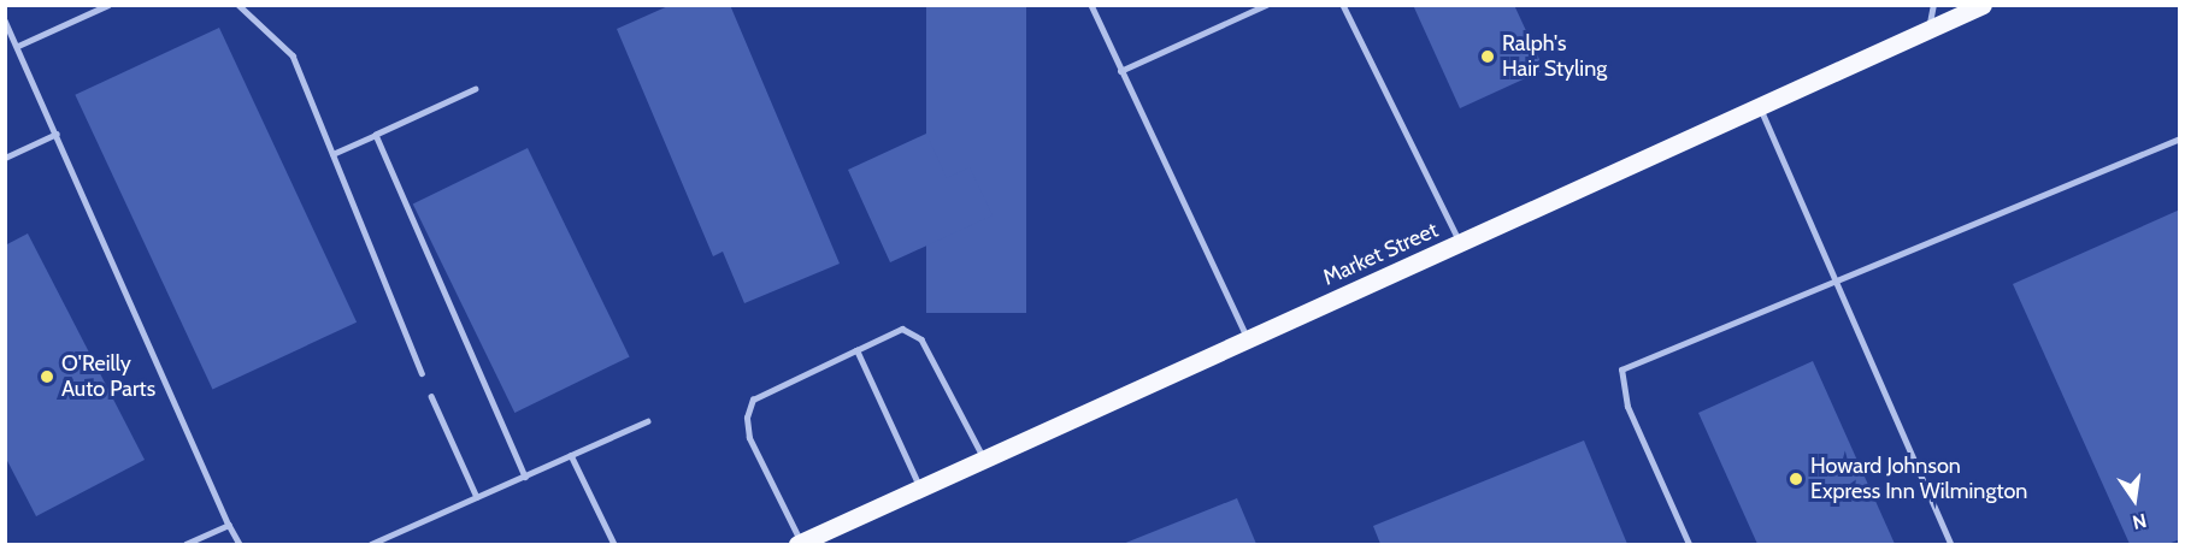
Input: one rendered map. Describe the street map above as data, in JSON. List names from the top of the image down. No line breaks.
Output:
{"streets":{"main road":["Market Street"]},"places":["Ralph's Hair Styling","O'Reilly Auto Parts","Howard Johnson Express Inn Wilmington"],"north":"bottom"}
